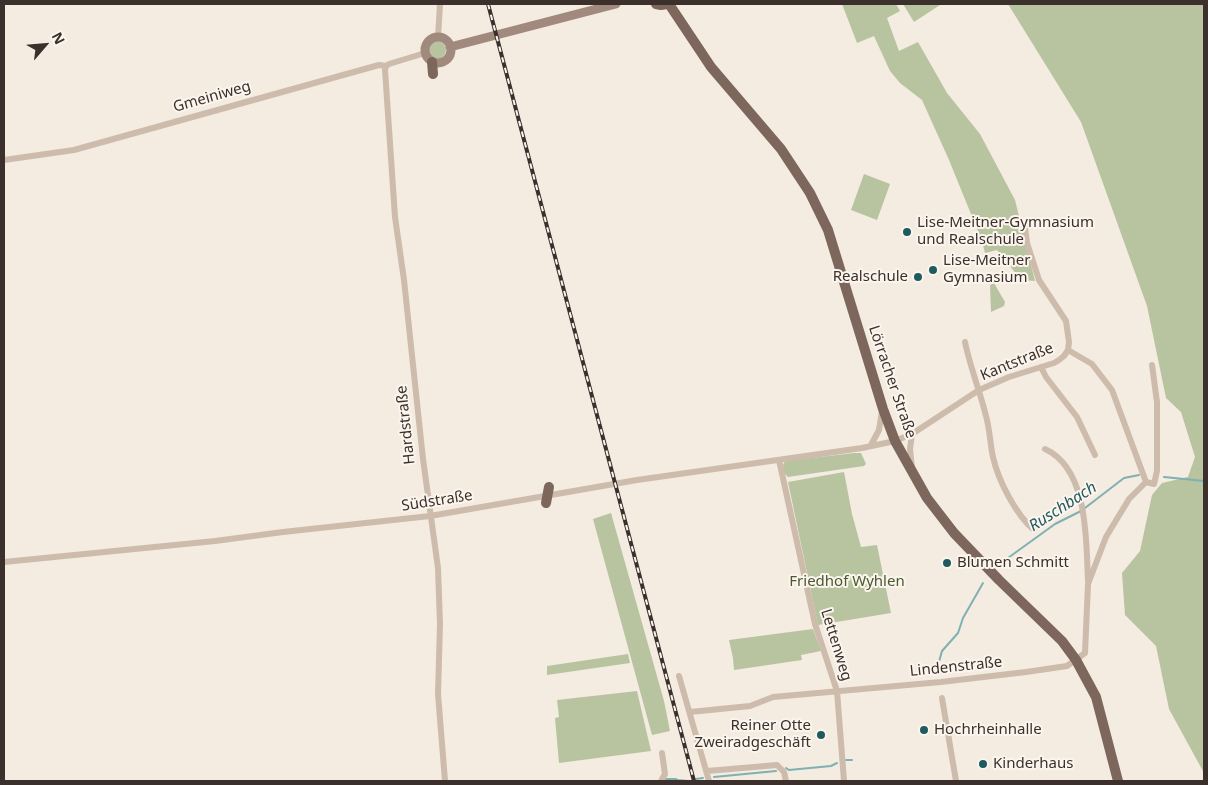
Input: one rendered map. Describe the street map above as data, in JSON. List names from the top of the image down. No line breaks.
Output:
{"streets":{"main road":["Lörracher Straße"],"street":["Gmeiniweg","Kantstraße","Hardstraße","Südstraße","Lettenweg","Lindenstraße"]},"crossings":[["Gmeiniweg","Hardstraße"],["Kantstraße","Lörracher Straße"],["Kantstraße","Südstraße"],["Lörracher Straße","Südstraße"],["Lörracher Straße","Lindenstraße"],["Hardstraße","Südstraße"],["Südstraße","Lettenweg"],["Lettenweg","Lindenstraße"]],"water":["Ruschbach"],"parks":["Friedhof Wyhlen"],"places":["Lise-Meitner-Gymnasium und Realschule","Lise-Meitner Gymnasium","Realschule","Blumen Schmitt","Hochrheinhalle","Reiner Otte Zweiradgeschäft","Kinderhaus"],"north":"top right"}
